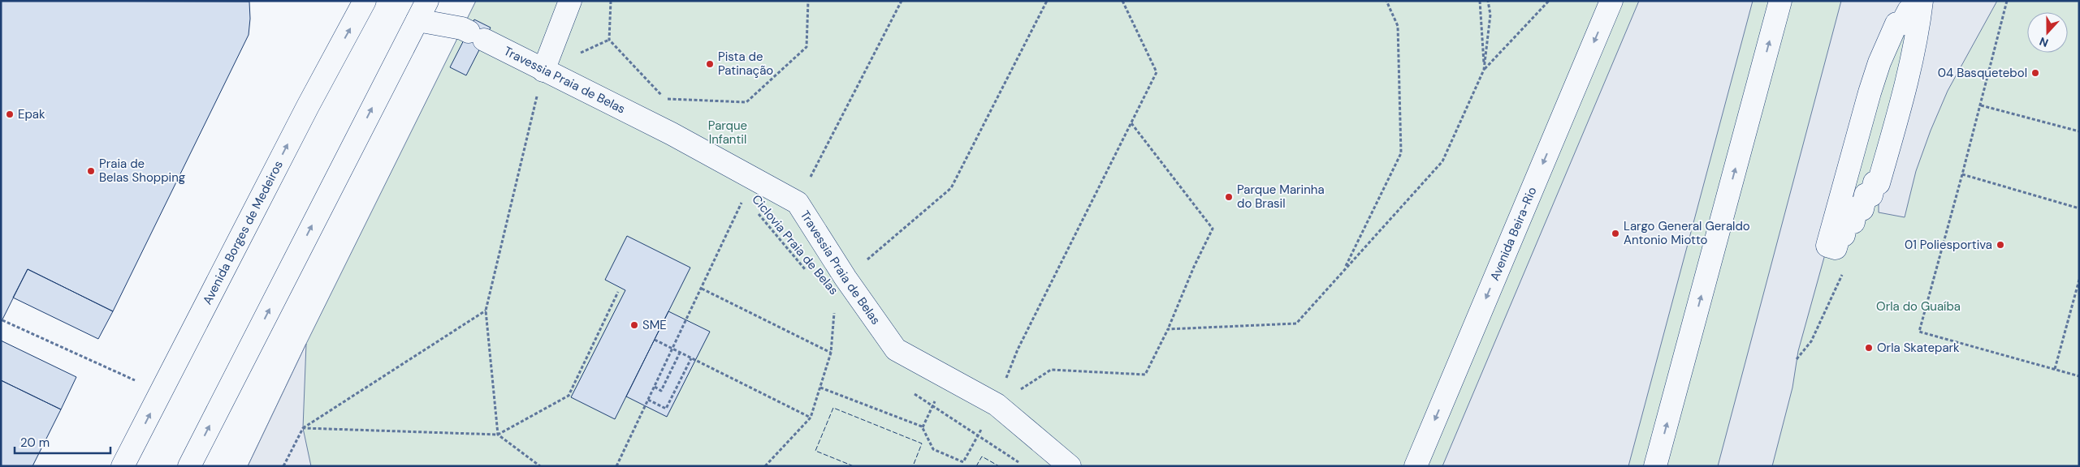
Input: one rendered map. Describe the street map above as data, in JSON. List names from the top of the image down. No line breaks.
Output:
{"streets":{"main road":["Travessia Praia de Belas","Avenida Borges de Medeiros","Avenida Beira-Rio"],"path":["Ciclovia Praia de Belas"]},"parks":["Parque Infantil","Orla do Guaíba"],"places":["Pista de Patinação","04 Basquetebol","Epak","Praia de Belas Shopping","Parque Marinha do Brasil","Largo General Geraldo Antonio Miotto","01 Poliesportiva","SME","Orla Skatepark"],"scale_bar":"20 m","north":"bottom"}
